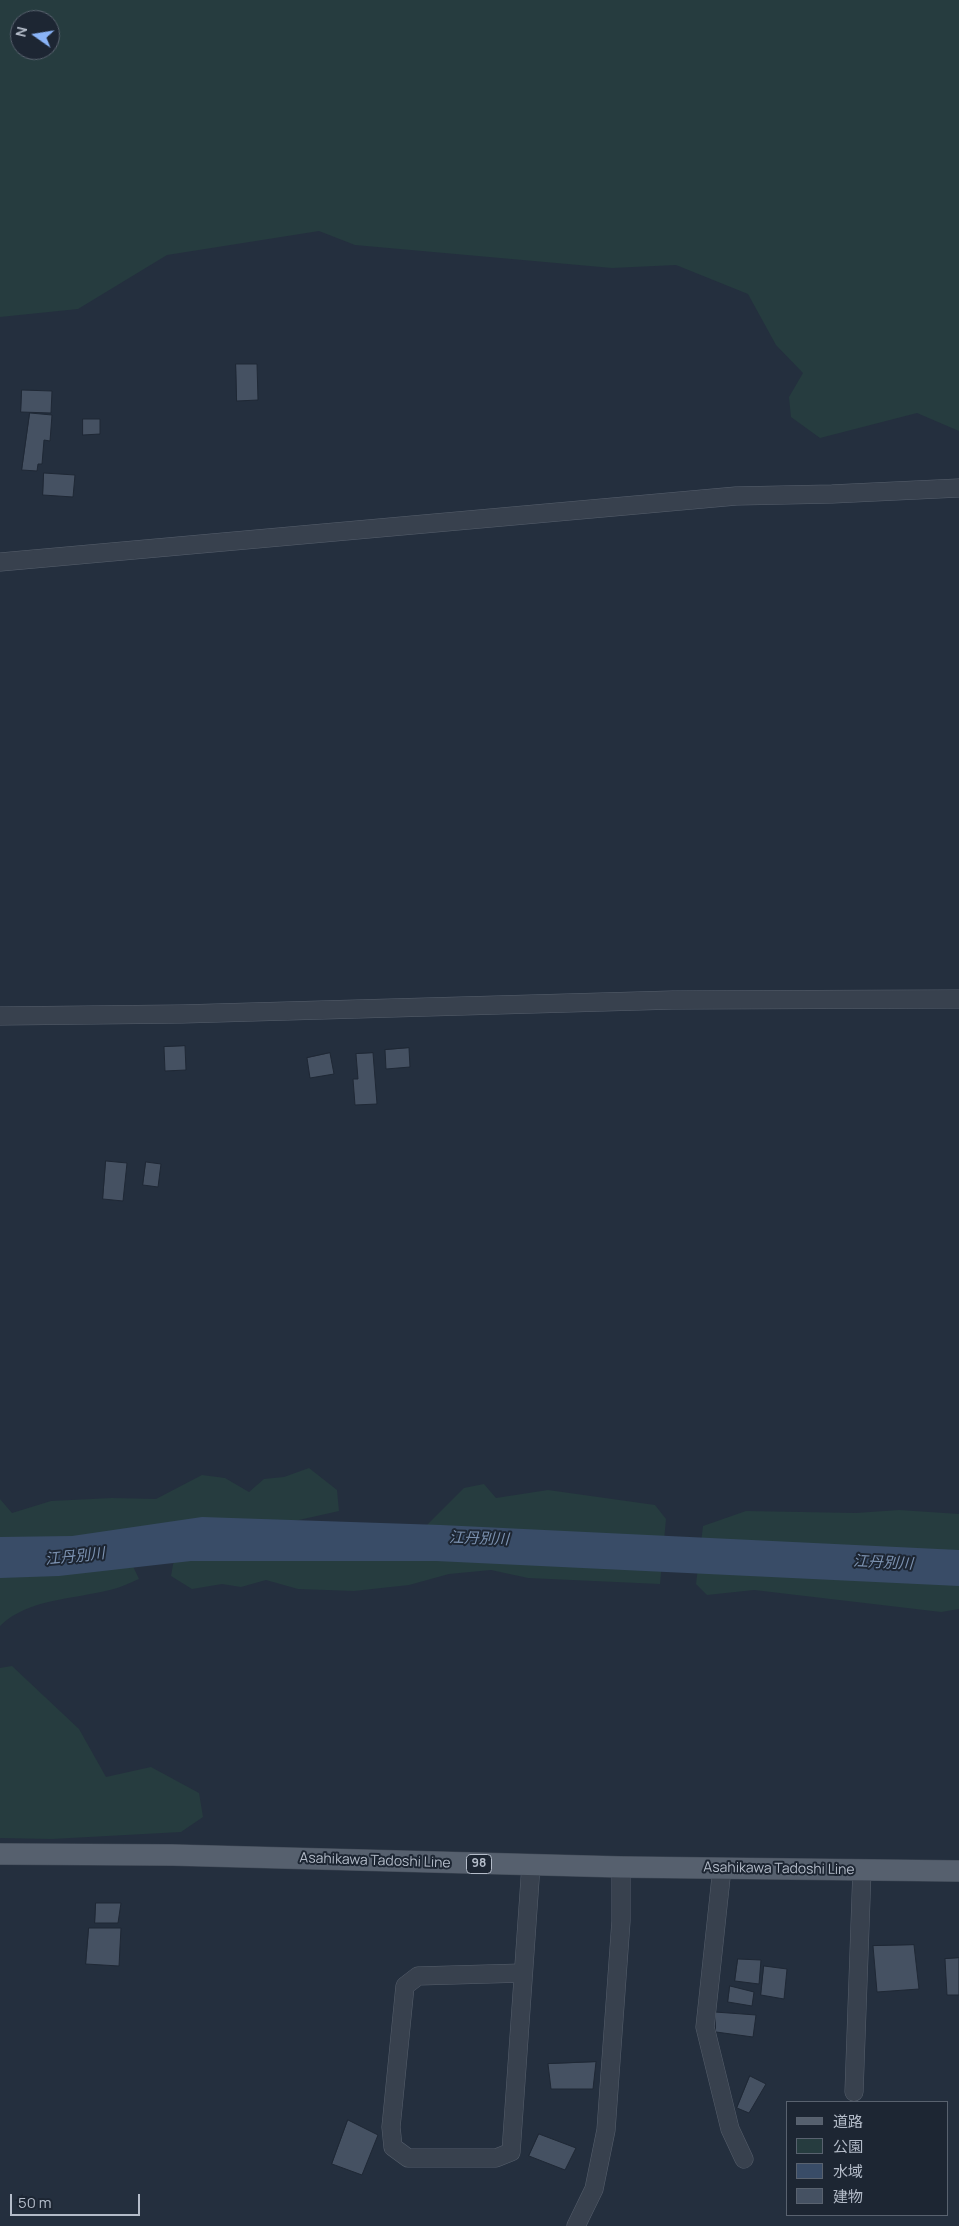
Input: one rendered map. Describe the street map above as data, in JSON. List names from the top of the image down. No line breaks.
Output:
{"streets":{"main road":["Asahikawa Tadoshi Line","98"]},"water":["江丹別川"],"legend":["道路","公園","水域","建物"],"scale_bar":"50 m","north":"left"}
